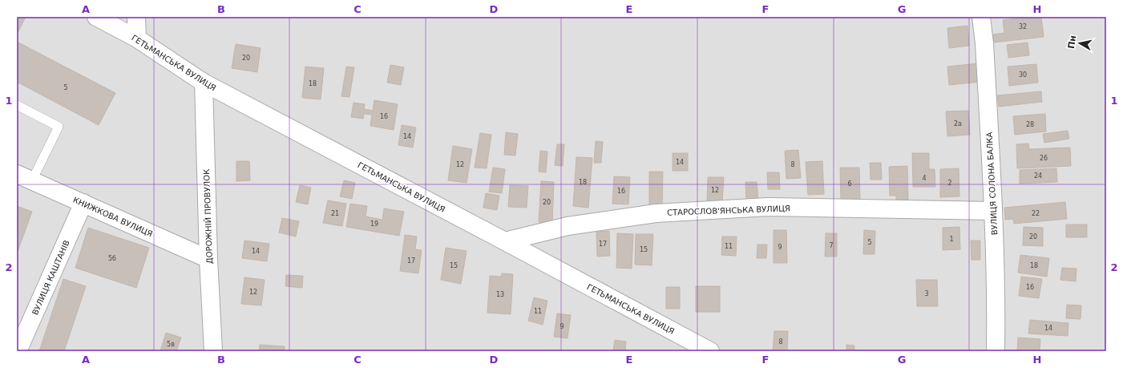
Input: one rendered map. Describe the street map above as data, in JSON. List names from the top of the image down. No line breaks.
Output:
{"streets":{"street":["ГЕТЬМАНСЬКА ВУЛИЦЯ","ВУЛИЦЯ СОЛОНА БАЛКА","СТАРОСЛОВ'ЯНСЬКА ВУЛИЦЯ","КНИЖКОВА ВУЛИЦЯ","ДОРОЖНІЙ ПРОВУЛОК","ВУЛИЦЯ КАШТАНІВ"]},"crossings":[["ГЕТЬМАНСЬКА ВУЛИЦЯ","СТАРОСЛОВ'ЯНСЬКА ВУЛИЦЯ"],["ГЕТЬМАНСЬКА ВУЛИЦЯ","ДОРОЖНІЙ ПРОВУЛОК"],["ВУЛИЦЯ СОЛОНА БАЛКА","СТАРОСЛОВ'ЯНСЬКА ВУЛИЦЯ"],["КНИЖКОВА ВУЛИЦЯ","ДОРОЖНІЙ ПРОВУЛОК"],["КНИЖКОВА ВУЛИЦЯ","ВУЛИЦЯ КАШТАНІВ"]],"house_numbers":["32","20","30","18","5","16","2а","28","14","26","14","12","8","24","4","18","2","6","12","16","20","21","22","19","20","1","5","17","7","11","9","15","14","5б","17","15","18","16","12","3","13","11","9","14","8","5в"],"north":"left","grid":{"columns":["A","B","C","D","E","F","G","H"],"rows":["1","2"]}}
